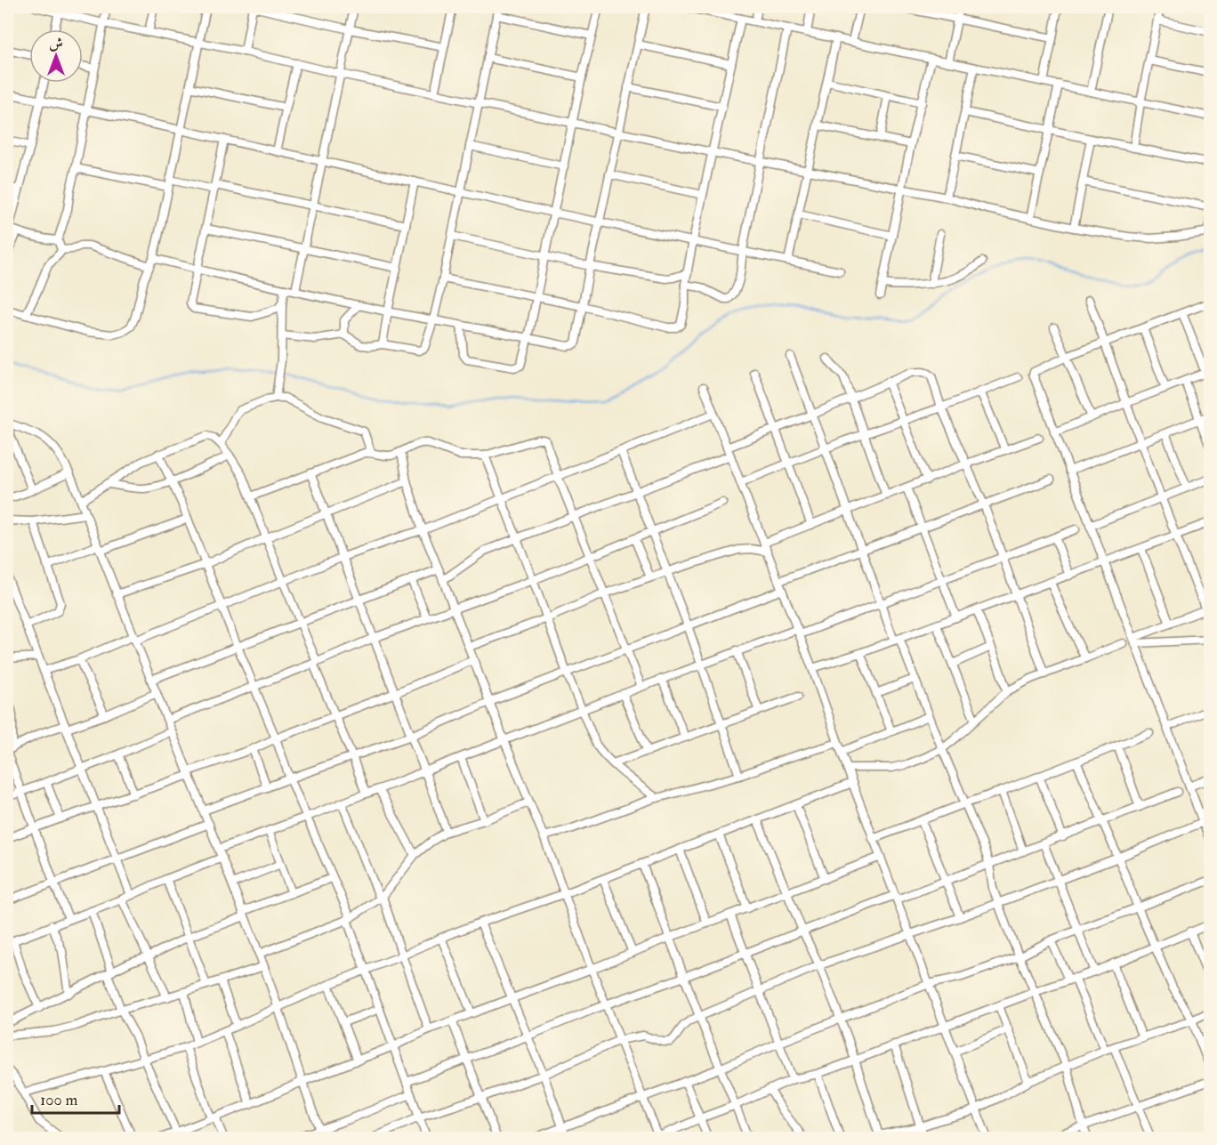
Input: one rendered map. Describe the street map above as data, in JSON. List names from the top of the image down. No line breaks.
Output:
{"scale_bar":"100 m","north":"top"}
